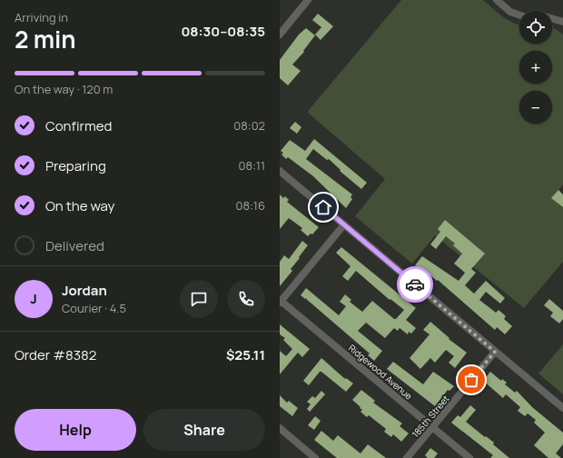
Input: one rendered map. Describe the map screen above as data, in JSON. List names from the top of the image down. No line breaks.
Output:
{"streets":{"street":["Ridgewood Avenue","185th Street"]},"crossings":[["Ridgewood Avenue","185th Street"]],"page":{"heading":["2 min","Arriving in","08:30–08:35"],"panel":["Jordan","Courier · 4.5","Order #8382","$25.11"],"map_buttons":["+","−"],"bar":"On the way · 120 m","list":[["Confirmed","08:02"],["Preparing","08:11"],["On the way","08:16"],"Delivered"],"round":"J","buttons":["Help","Share"]}}
